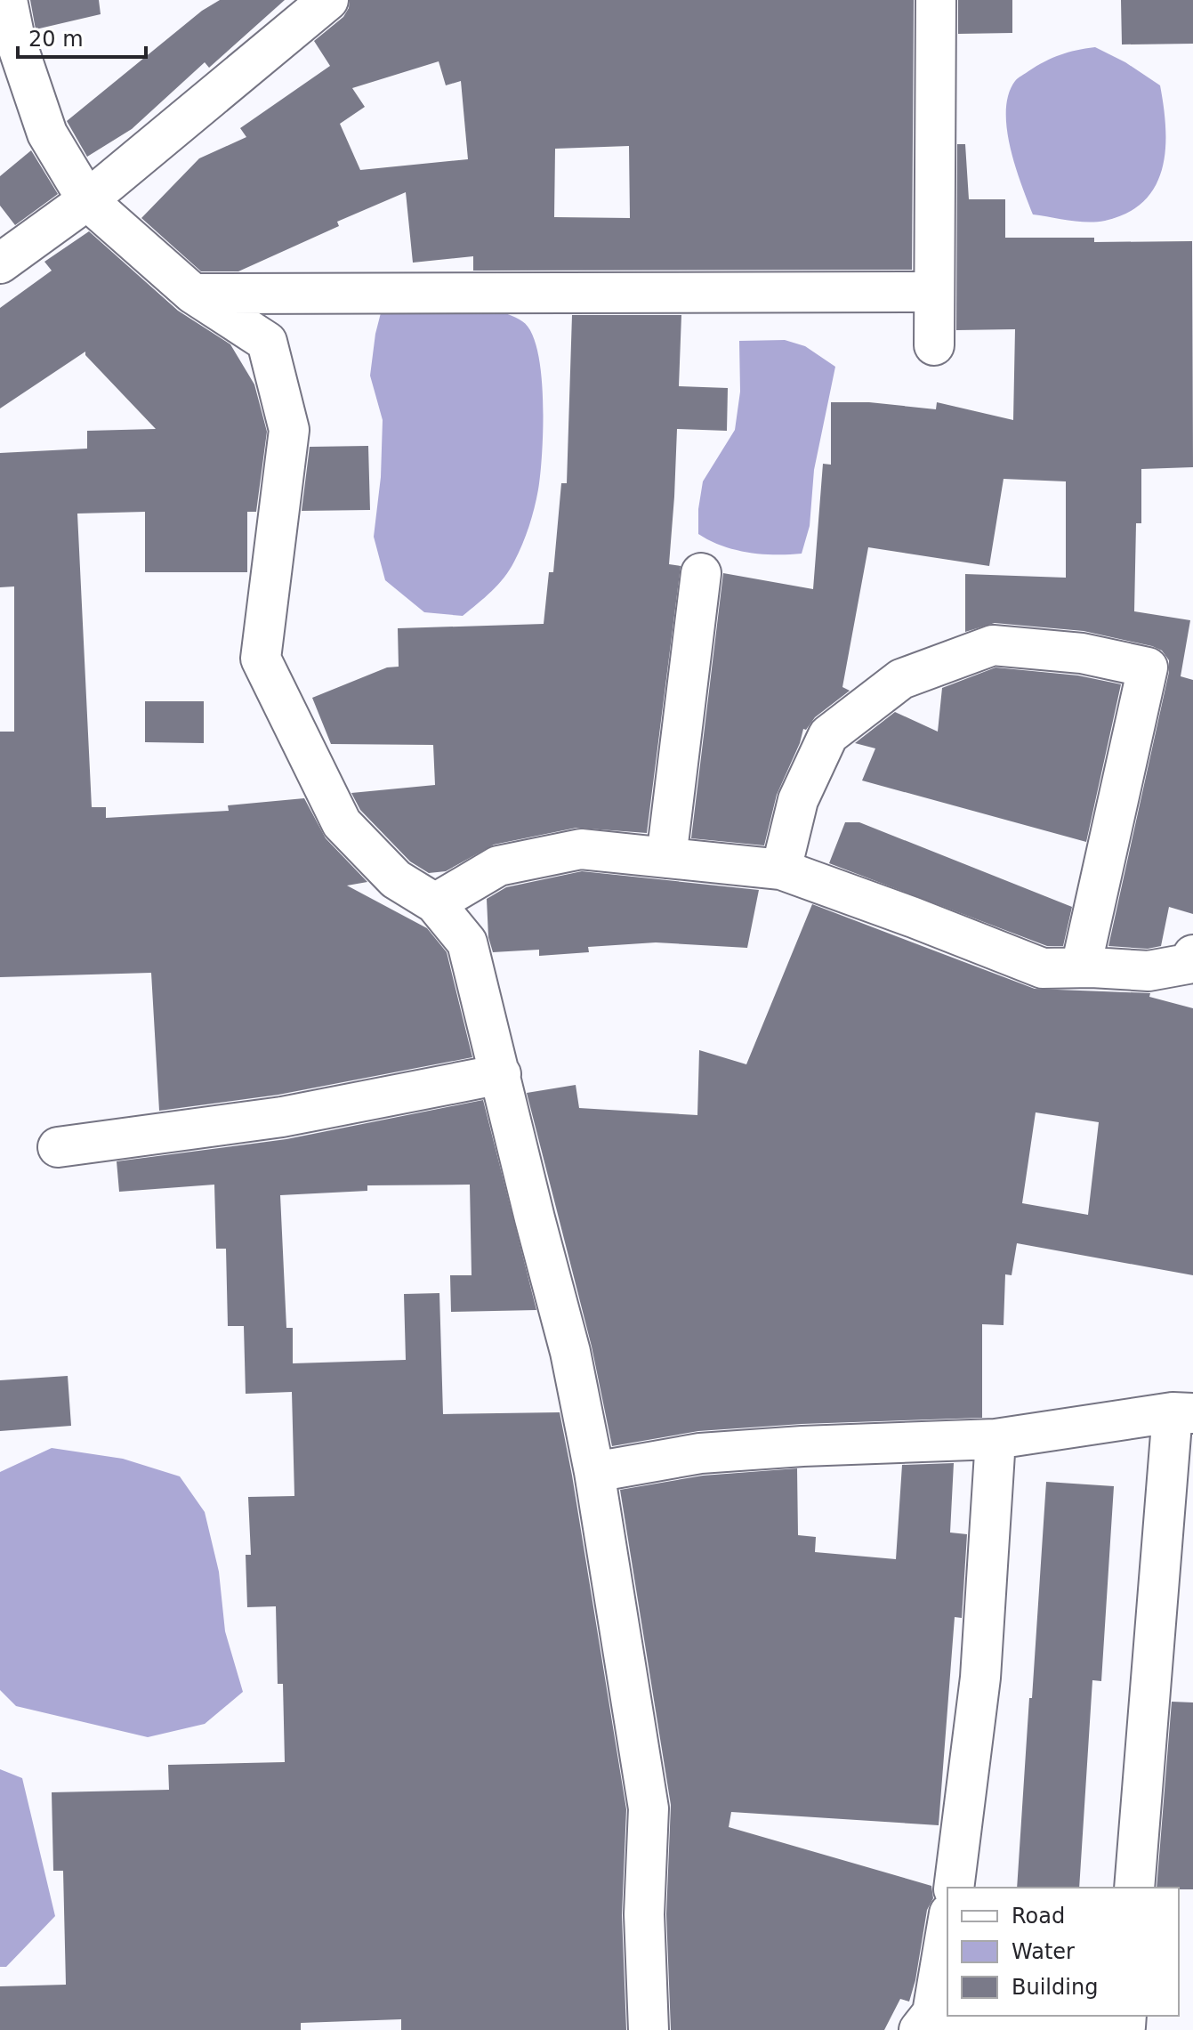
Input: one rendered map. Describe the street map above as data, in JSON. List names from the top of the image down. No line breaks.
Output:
{"legend":["Road","Water","Building"],"scale_bar":"20 m"}
